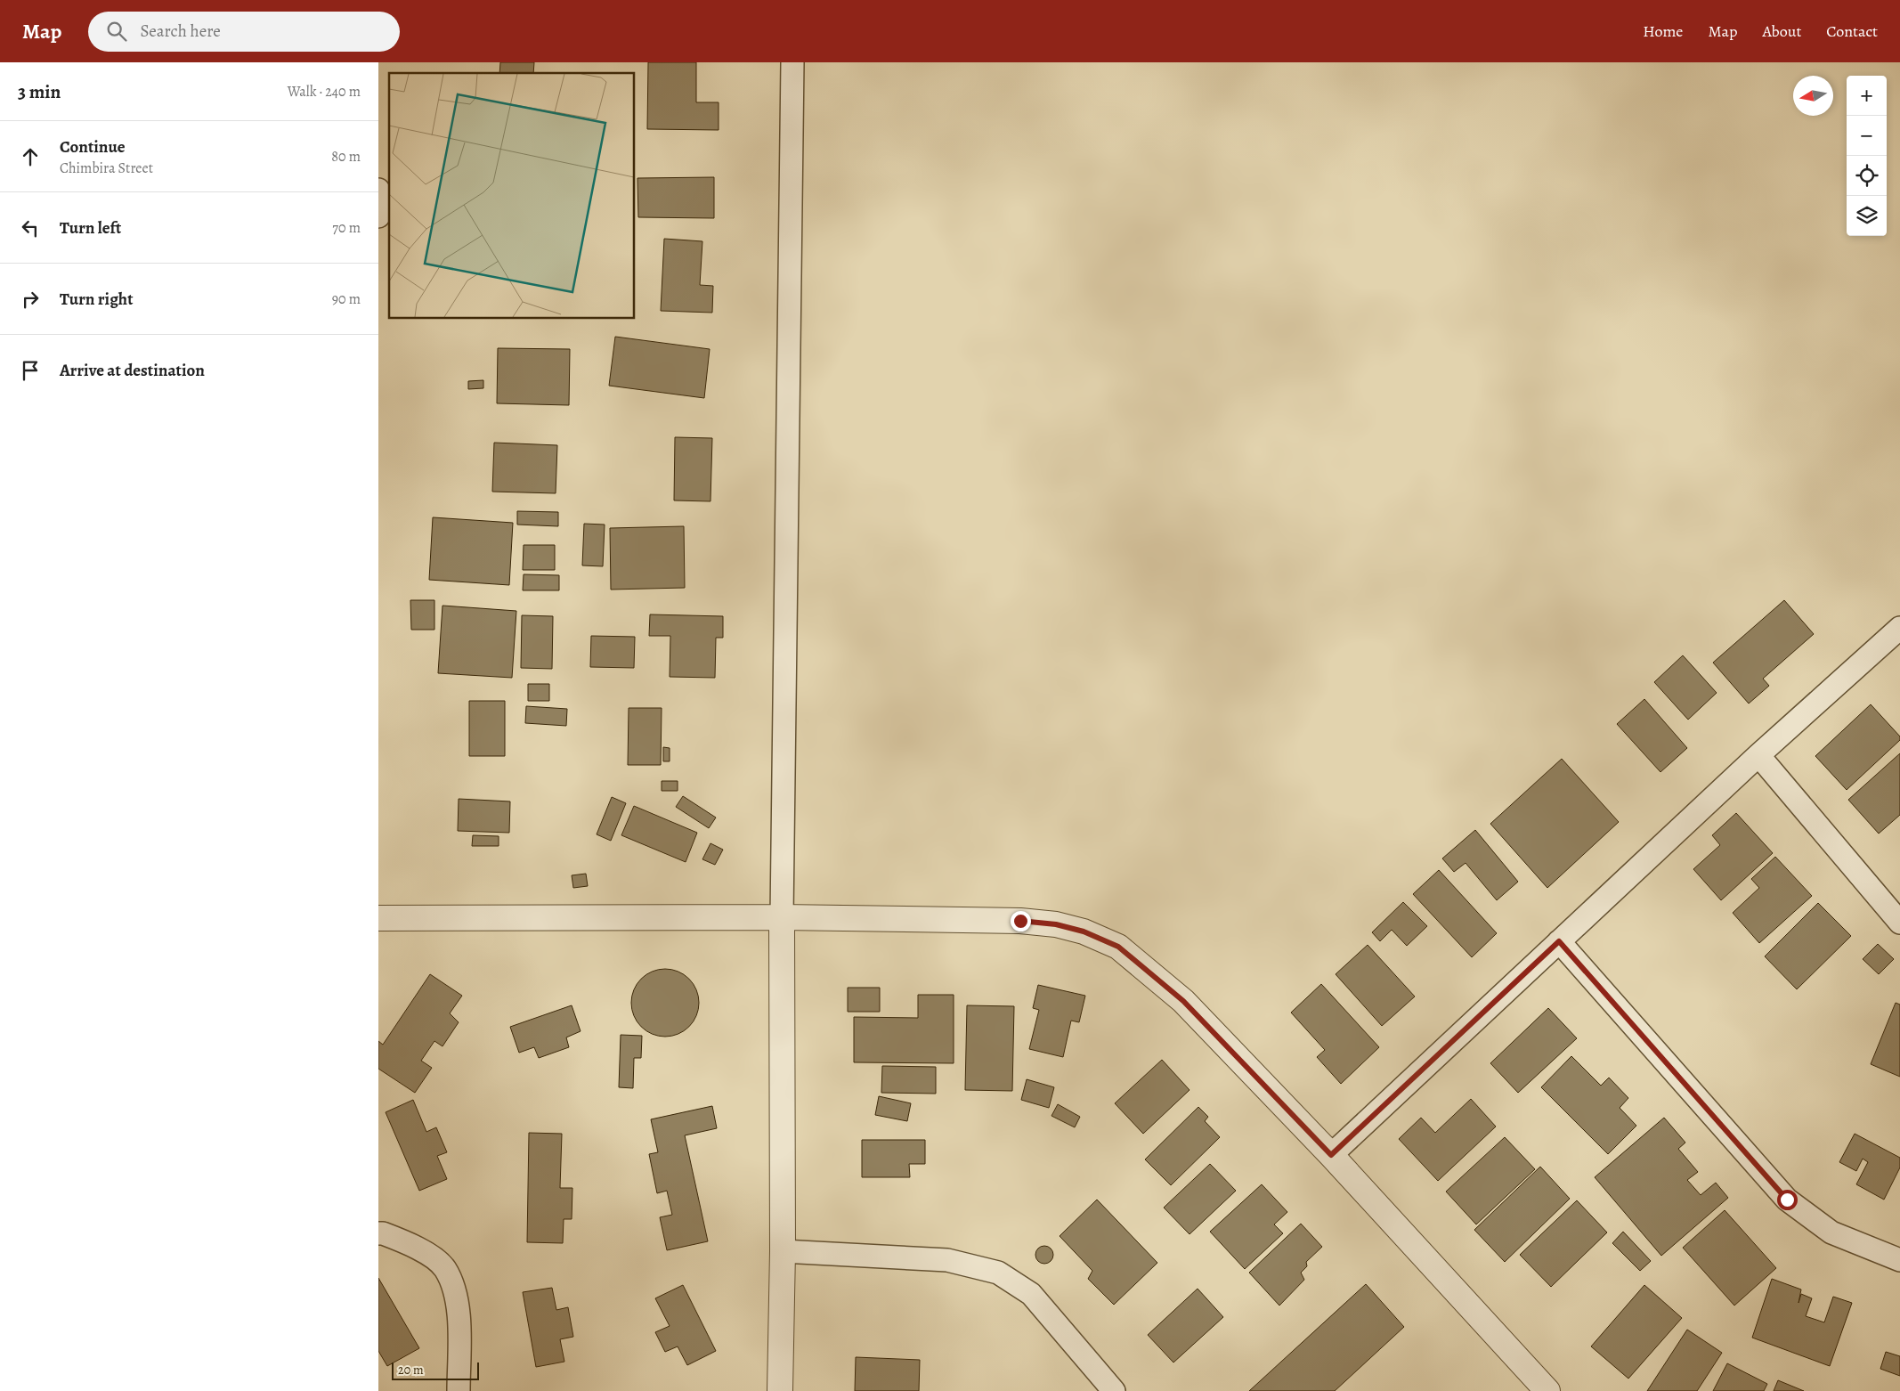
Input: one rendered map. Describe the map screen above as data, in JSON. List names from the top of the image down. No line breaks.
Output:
{"scale_bar":"20 m","north":"left","page":{"header":"Map","search":"Search here","nav":["Home","Map","About","Contact"],"heading":["3 min","Walk · 240 m"],"map_buttons":["+","−"],"list":[["Continue","Chimbira Street","80 m"],["Turn left","70 m"],["Turn right","90 m"],"Arrive at destination"],"scale":"20 m"}}
